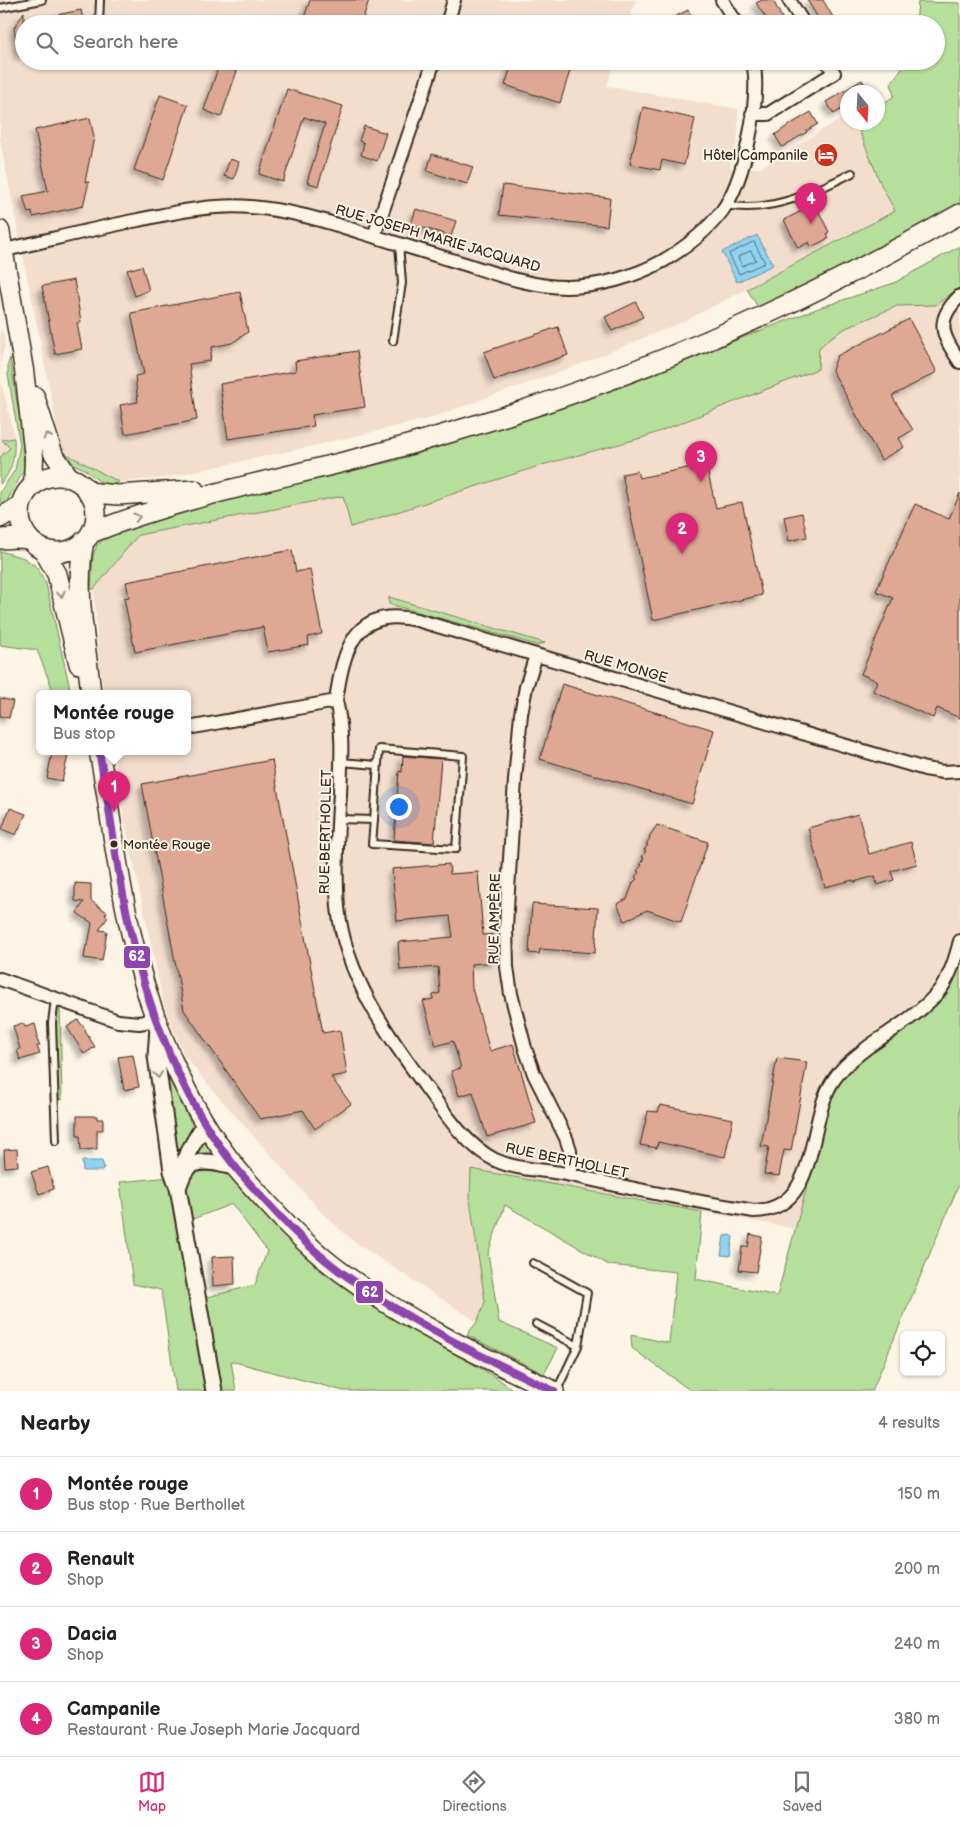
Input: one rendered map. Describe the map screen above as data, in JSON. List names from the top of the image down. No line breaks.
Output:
{"streets":{"street":["RUE JOSEPH MARIE JACQUARD","RUE MONGE","RUE BERTHOLLET","RUE AMPÈRE"]},"crossings":[["RUE MONGE","RUE BERTHOLLET"],["RUE MONGE","RUE AMPÈRE"],["RUE BERTHOLLET","RUE AMPÈRE"]],"places":{"hotel":["Hôtel Campanile"],"other":["Montée Rouge"]},"lines":["transit line 62"],"north":"bottom","page":{"search":"Search here","pins":["4","3","2","1"],"popup":["Montée rouge","Bus stop"],"heading":["Nearby","4 results"],"list":[{"mark":"1","name":"Montée rouge","note":"Bus stop · Rue Berthollet","value":"150 m"},{"mark":"2","name":"Renault","note":"Shop","value":"200 m"},{"mark":"3","name":"Dacia","note":"Shop","value":"240 m"},{"mark":"4","name":"Campanile","note":"Restaurant · Rue Joseph Marie Jacquard","value":"380 m"}],"nav":["Map","Directions","Saved"]}}
